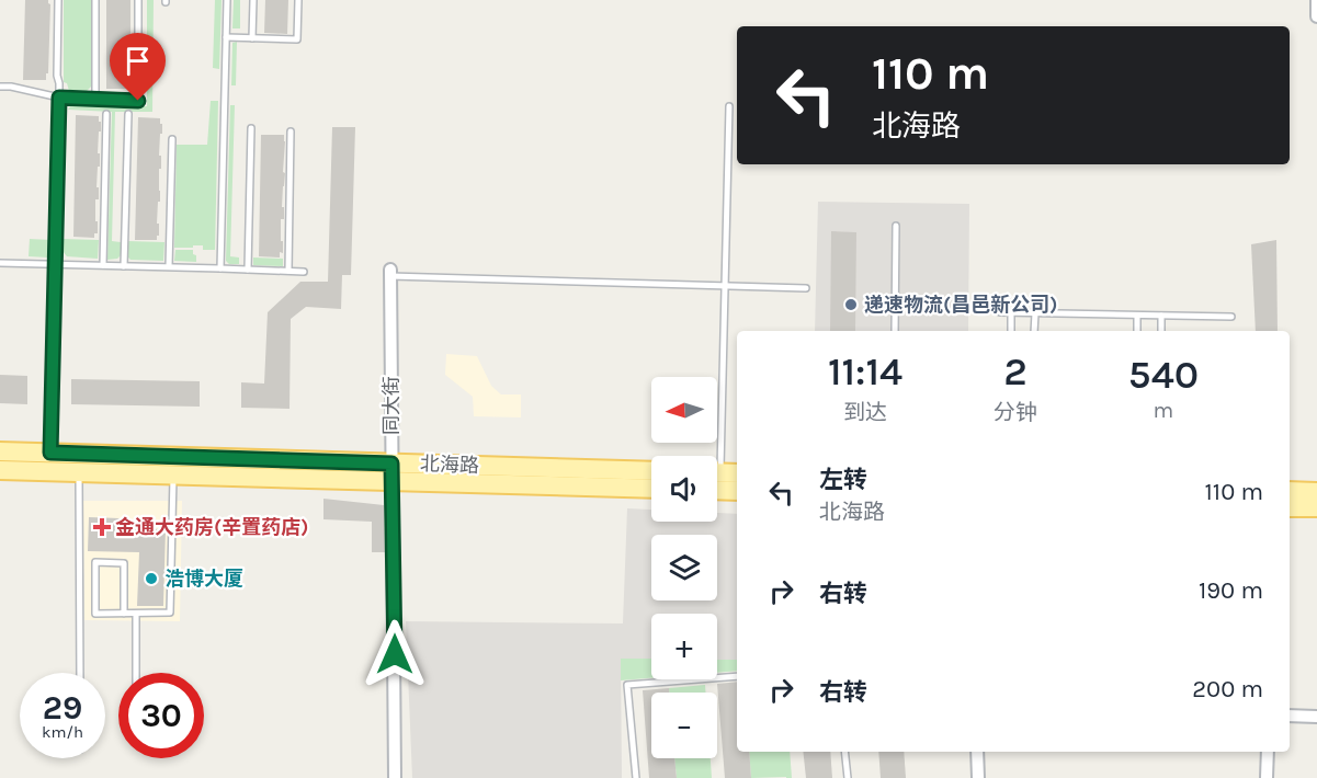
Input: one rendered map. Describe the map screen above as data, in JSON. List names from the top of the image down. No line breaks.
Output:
{"streets":{"main road":["北海路"],"street":["同大街"]},"crossings":[["同大街","北海路"]],"places":{"other":["递速物流(昌邑新公司)","浩博大厦"],"health":["金通大药房(辛置药店)"]},"north":"left","page":{"turn":["110 m","北海路"],"eta":["11:14","到达","2","分钟","540","m"],"map_buttons":["+","−"],"list":[{"name":"左转","note":"北海路","value":"110 m"},{"name":"右转","value":"190 m"},{"name":"右转","value":"200 m"}],"speed":"29 km/h","limit":"30"}}
